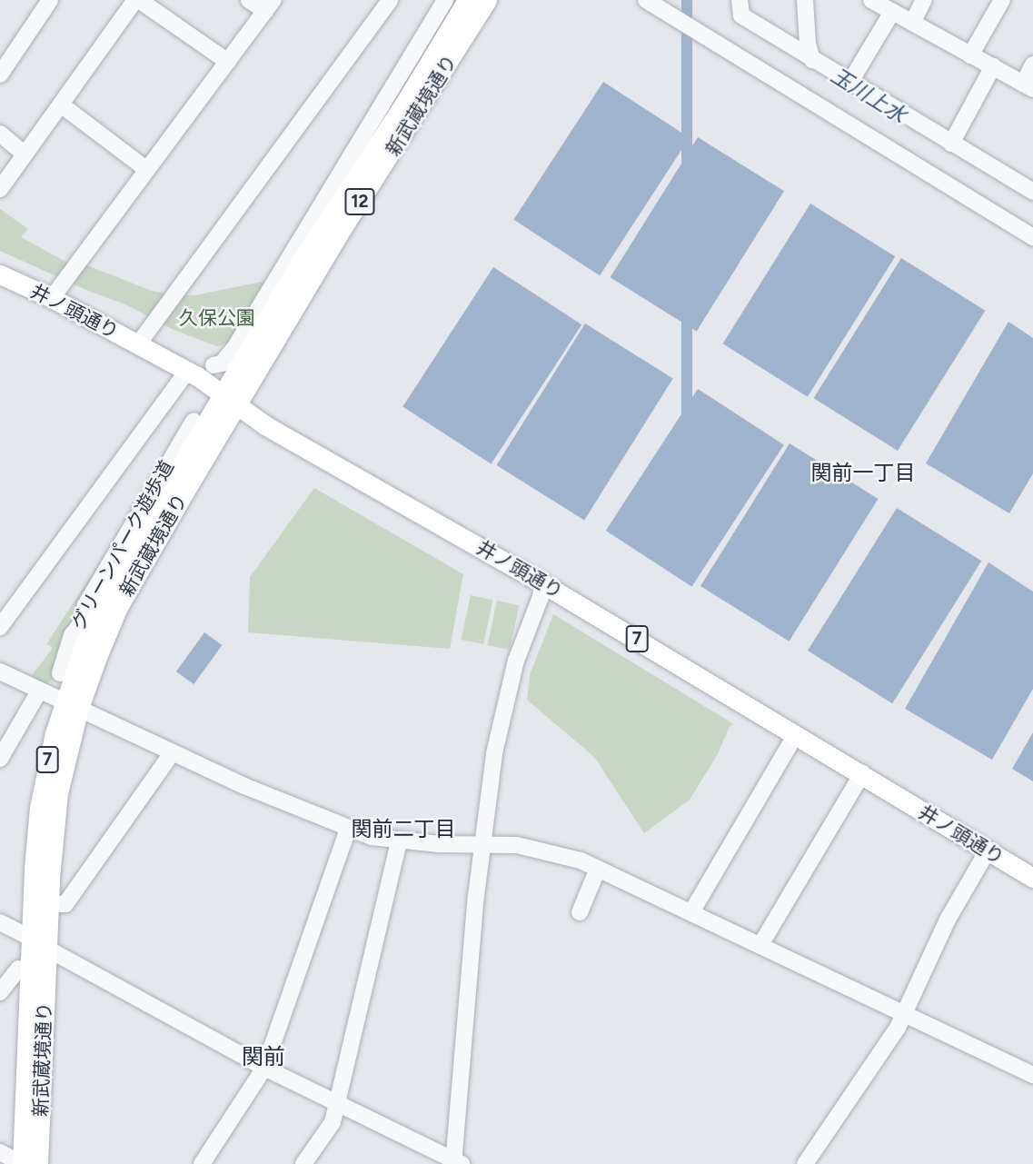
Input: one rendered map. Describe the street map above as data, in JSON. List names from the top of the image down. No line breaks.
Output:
{"streets":{"main road":["新武蔵境通り","12","井ノ頭通り","7"],"street":["グリーンパーク遊歩道"]},"crossings":[["新武蔵境通り","井ノ頭通り"]],"districts":["関前一丁目","関前二丁目","関前"],"water":["玉川上水"],"parks":["久保公園"]}
